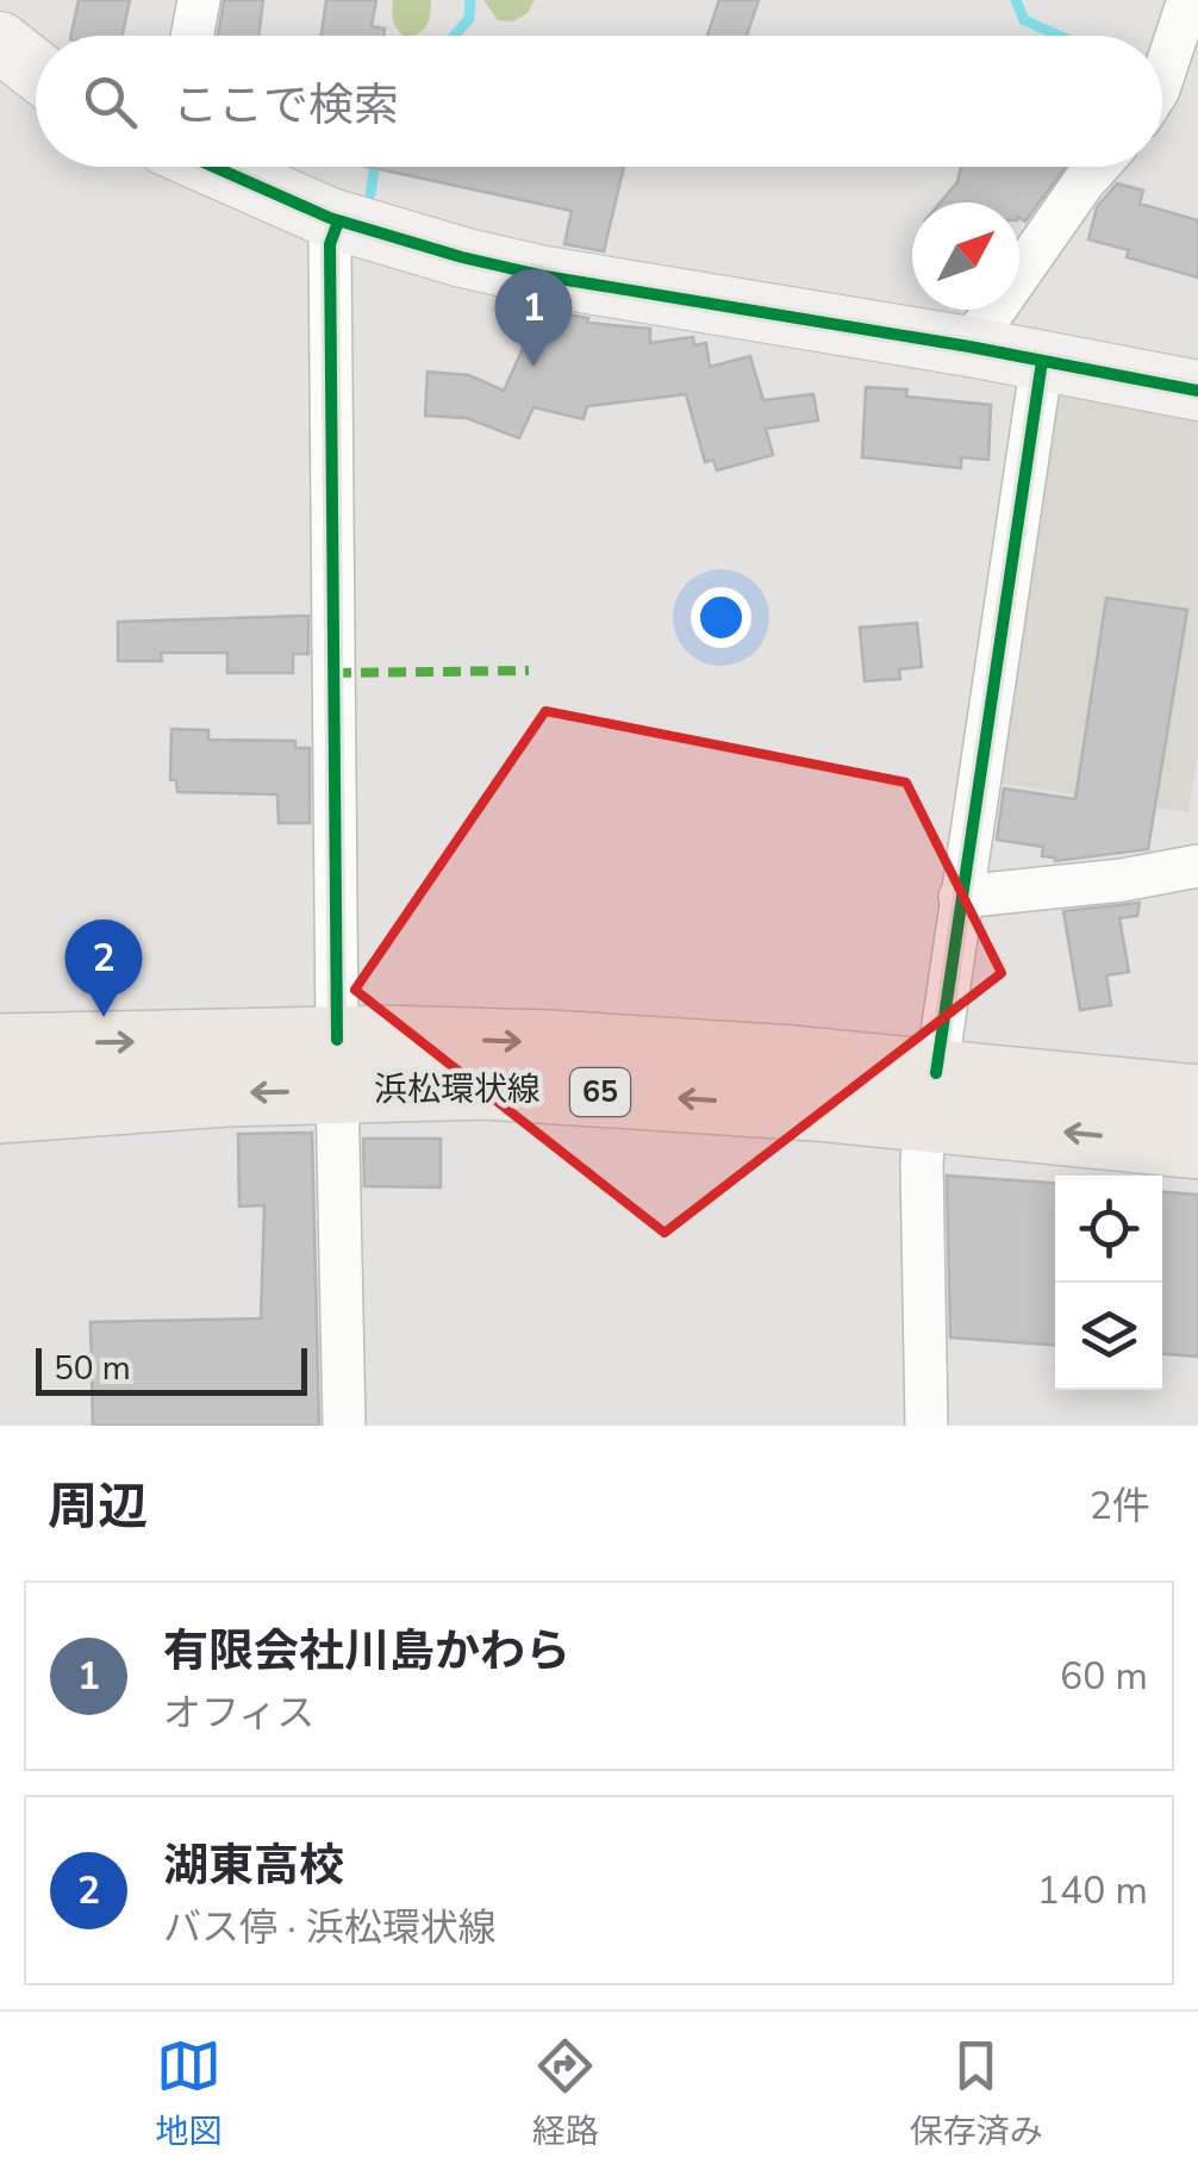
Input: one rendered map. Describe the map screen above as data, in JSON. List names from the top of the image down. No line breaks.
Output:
{"streets":{"main road":["浜松環状線","65"]},"scale_bar":"50 m","north":"top right","page":{"search":"ここで検索","pins":["1","2"],"scale":"50 m","heading":["周辺","2件"],"list":[{"mark":"1","name":"有限会社川島かわら","note":"オフィス","value":"60 m"},{"mark":"2","name":"湖東高校","note":"バス停 · 浜松環状線","value":"140 m"}],"nav":["地図","経路","保存済み"]}}
